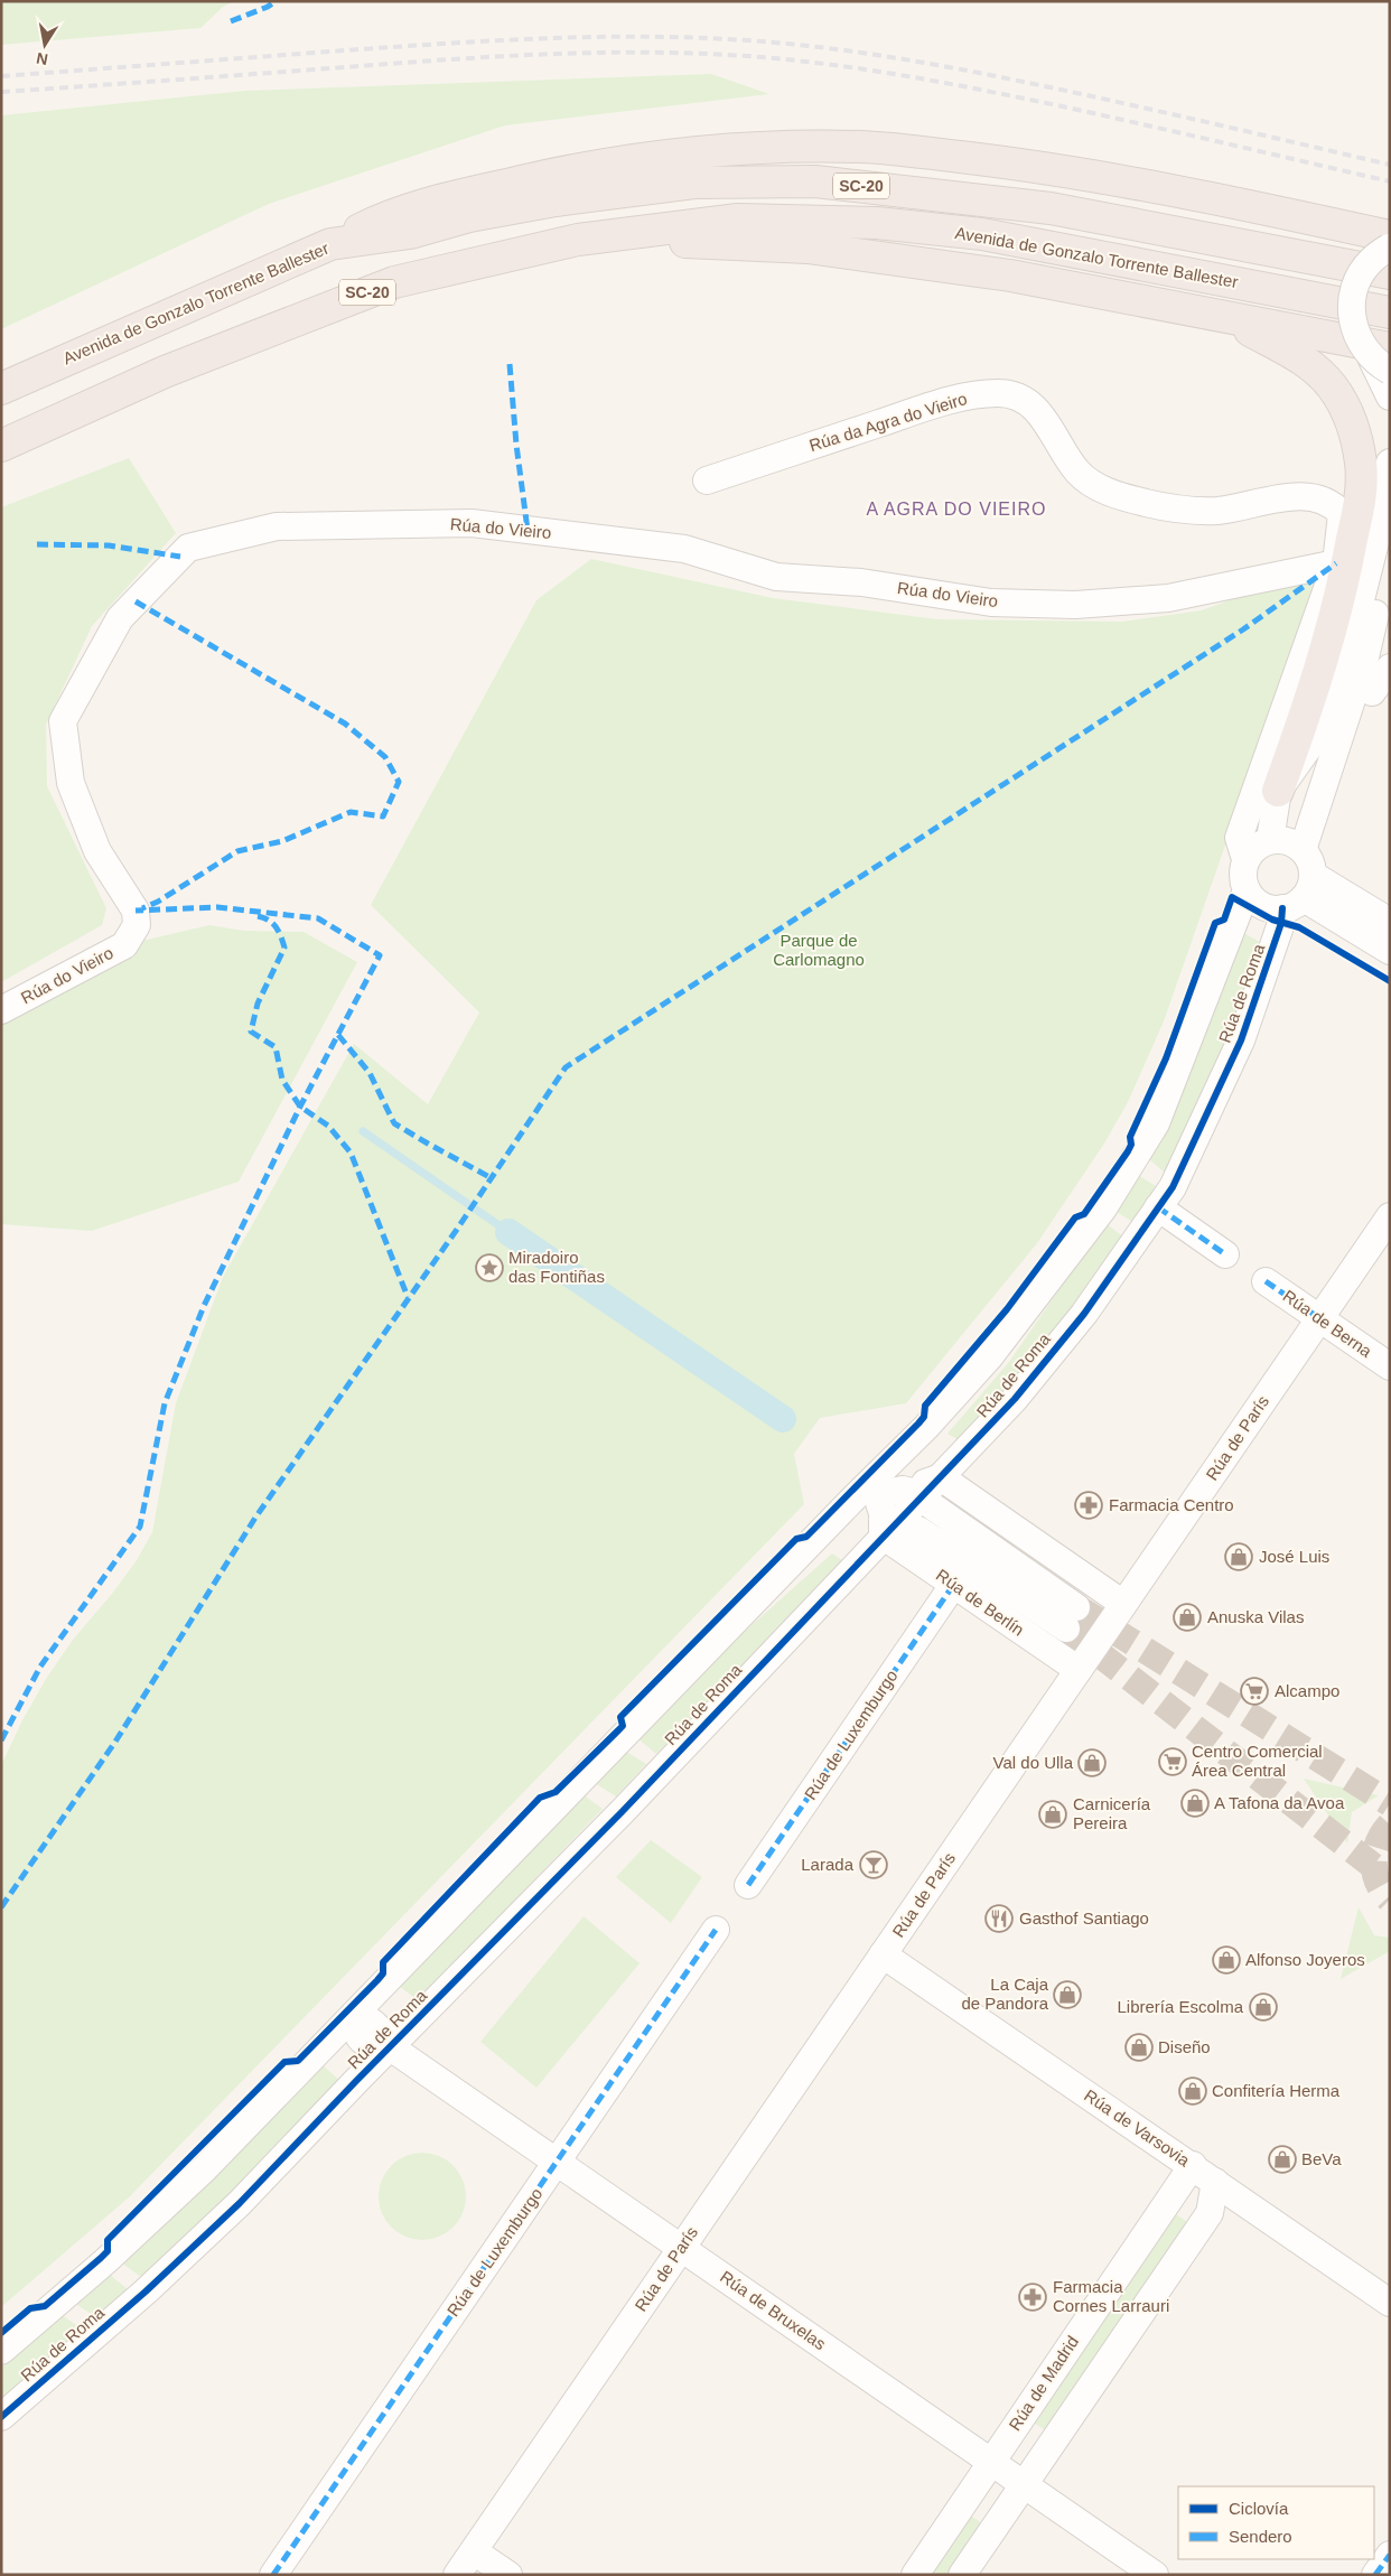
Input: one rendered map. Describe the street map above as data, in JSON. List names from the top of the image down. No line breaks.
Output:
{"streets":{"highway":["SC-20","Avenida de Gonzalo Torrente Ballester"],"street":["Rúa da Agra do Vieiro","Rúa do Vieiro","Rúa de Roma","Rúa de Berna","Rúa de París","Rúa de Berlín","Rúa de Luxemburgo","Rúa de Varsovia","Rúa de Bruxelas","Rúa de Madrid"]},"crossings":[["Rúa da Agra do Vieiro","Rúa do Vieiro"],["Rúa da Agra do Vieiro","Rúa de Roma"],["Rúa do Vieiro","Rúa de Roma"],["Rúa de Roma","Rúa de Berlín"],["Rúa de Roma","Rúa de Bruxelas"],["Rúa de Berna","Rúa de París"],["Rúa de París","Rúa de Berlín"],["Rúa de París","Rúa de Varsovia"],["Rúa de París","Rúa de Bruxelas"],["Rúa de Berlín","Rúa de Luxemburgo"],["Rúa de Luxemburgo","Rúa de Bruxelas"],["Rúa de Varsovia","Rúa de Madrid"],["Rúa de Bruxelas","Rúa de Madrid"]],"districts":["A AGRA DO VIEIRO"],"parks":["Parque de Carlomagno"],"places":{"place":["Miradoiro das Fontiñas"],"pharmacy":["Farmacia Centro","Farmacia Cornes Larrauri"],"shop":["José Luis","Anuska Vilas","Val do Ulla","A Tafona da Avoa","Carnicería Pereira","Alfonso Joyeros","La Caja de Pandora","Librería Escolma","Diseño","Confitería Herma","BeVa"],"supermarket":["Alcampo","Centro Comercial Área Central"],"bar":["Larada"],"restaurant":["Gasthof Santiago"]},"legend":["Ciclovía","Sendero"],"north":"bottom"}
